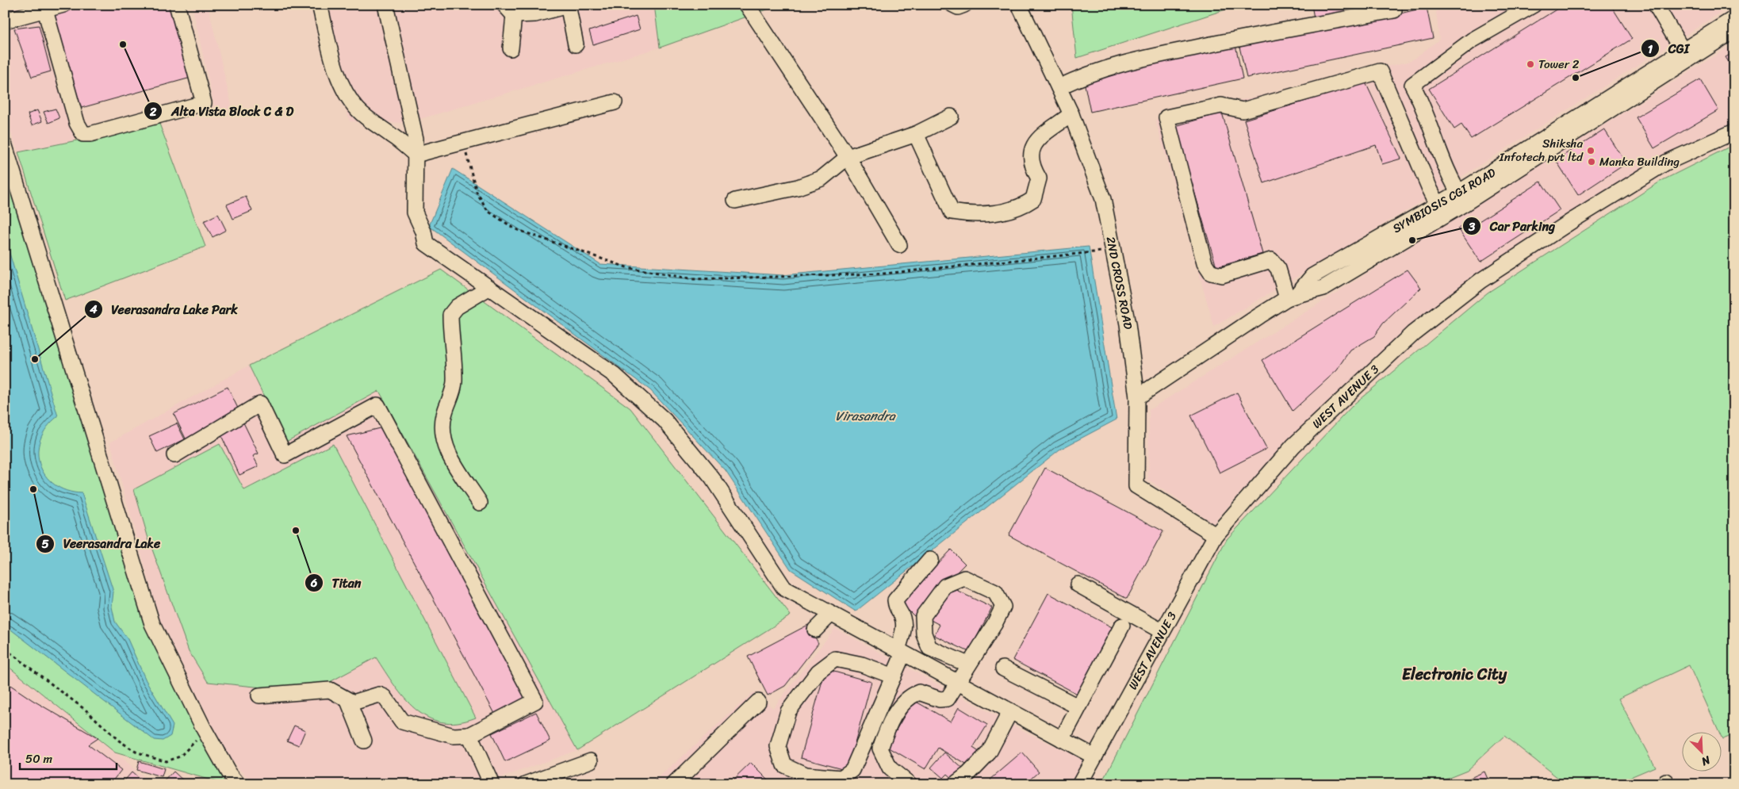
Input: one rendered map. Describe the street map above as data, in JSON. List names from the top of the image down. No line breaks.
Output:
{"streets":{"street":["SYMBIOSIS CGI ROAD","2ND CROSS ROAD","WEST AVENUE 3"]},"crossings":[["SYMBIOSIS CGI ROAD","2ND CROSS ROAD"],["2ND CROSS ROAD","WEST AVENUE 3"]],"districts":["Electronic City"],"water":["Virasandra"],"places":["Alta Vista Block C & D","Tower 2","CGI","Shiksha Infotech pvt ltd","Manka Building","Car Parking","Veerasandra Lake Park","Veerasandra Lake","Titan"],"scale_bar":"50 m","north":"bottom right"}
